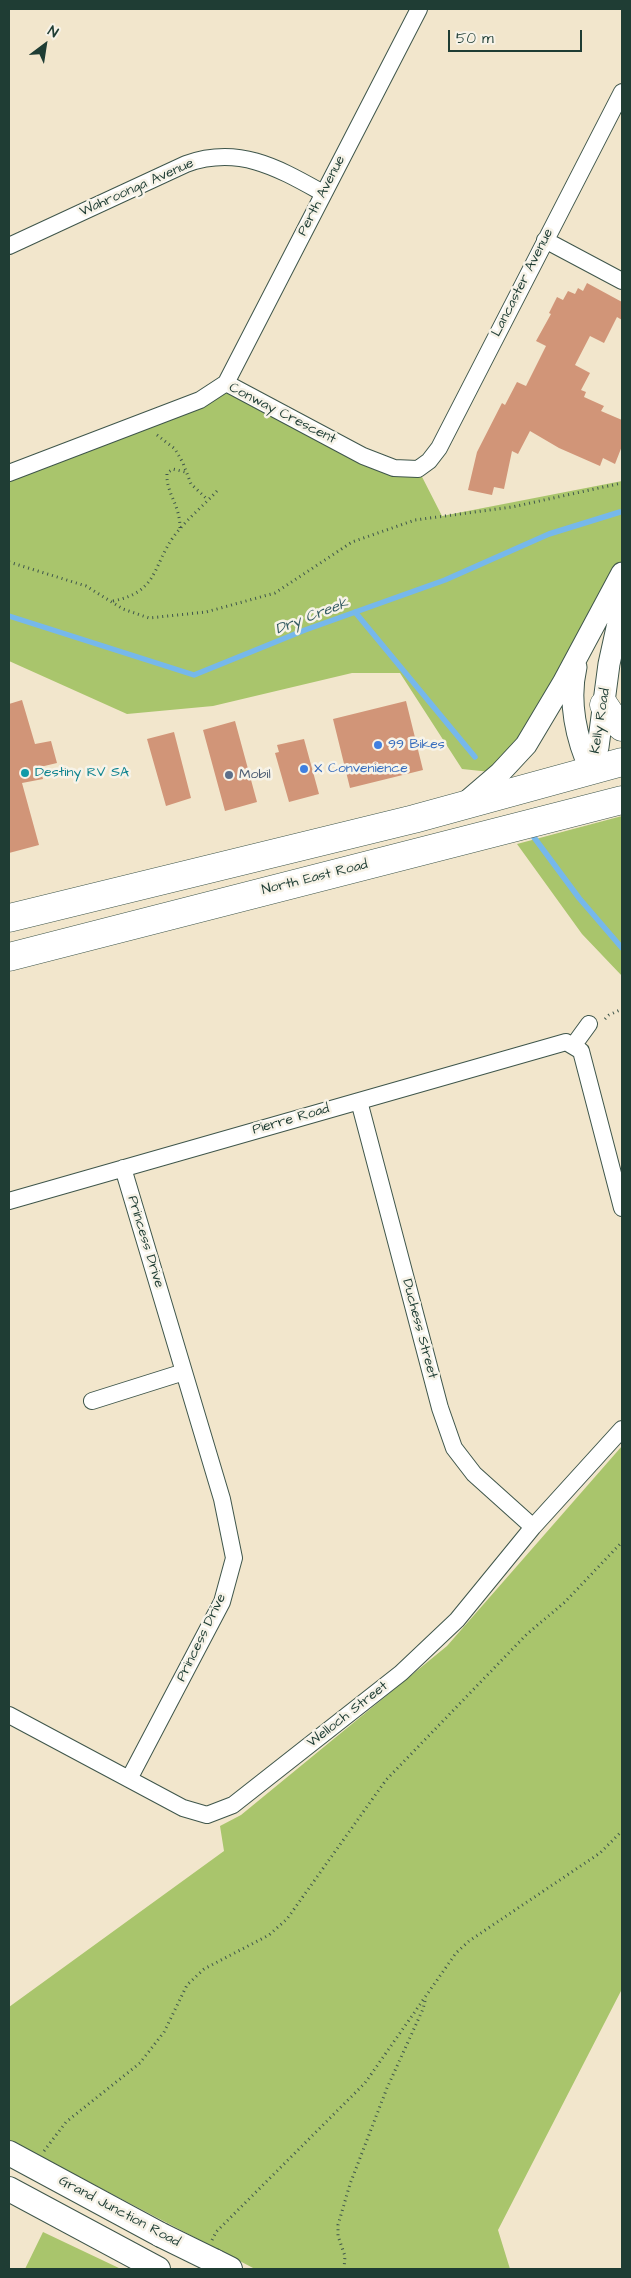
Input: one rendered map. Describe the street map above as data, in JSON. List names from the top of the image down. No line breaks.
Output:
{"streets":{"highway":["North East Road"],"main road":["Grand Junction Road"],"street":["Wahroonga Avenue","Perth Avenue","Lancaster Avenue","Conway Crescent","Kelly Road","Pierre Road","Princess Drive","Duchess Street","Welloch Street"]},"crossings":[["Wahroonga Avenue","Perth Avenue"],["Perth Avenue","Conway Crescent"],["Lancaster Avenue","Conway Crescent"],["Pierre Road","Princess Drive"],["Pierre Road","Duchess Street"],["Princess Drive","Welloch Street"],["Duchess Street","Welloch Street"]],"water":["Dry Creek"],"places":["99 Bikes","X Convenience","Destiny RV SA","Mobil"],"scale_bar":"50 m","north":"top right"}
